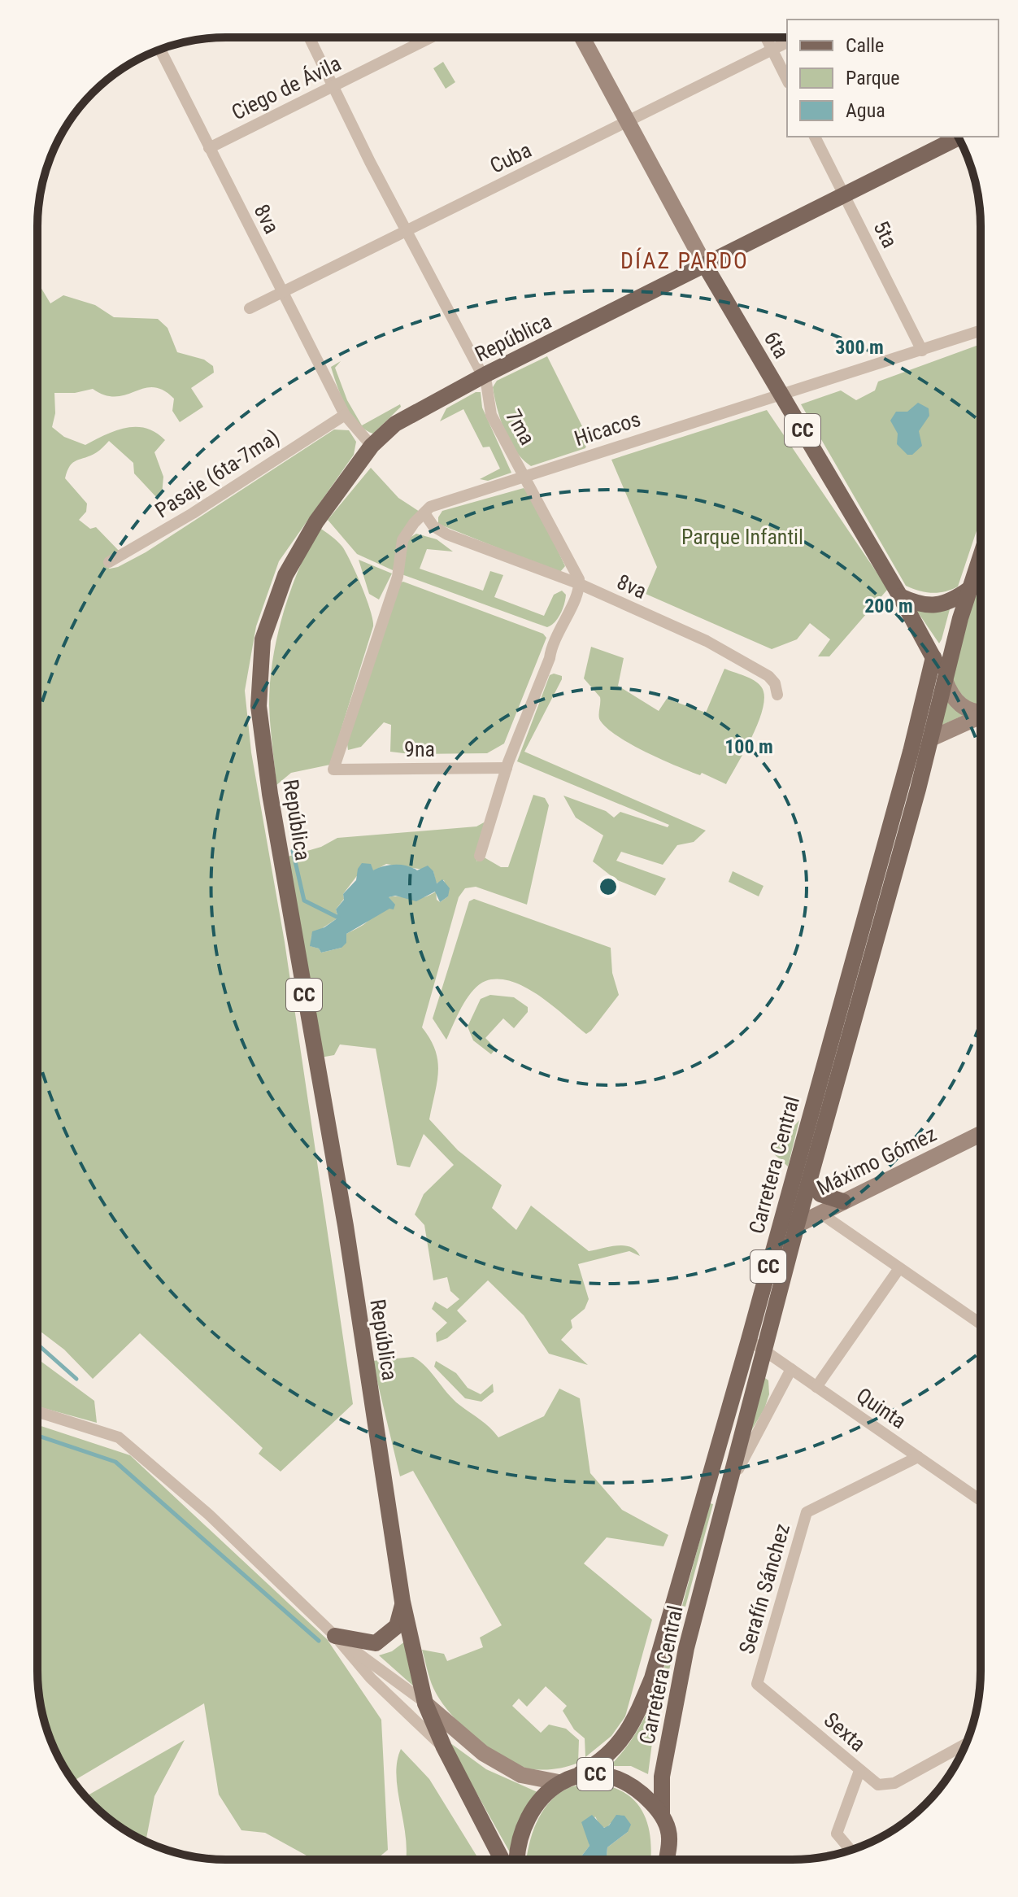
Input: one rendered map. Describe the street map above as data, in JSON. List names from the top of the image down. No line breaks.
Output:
{"streets":{"main road":["República","6ta","CC","Carretera Central"],"street":["Ciego de Ávila","Cuba","8va","5ta","7ma","Hicacos","Pasaje (6ta-7ma)","9na","Máximo Gómez","Quinta","Serafín Sánchez","Sexta"]},"crossings":[["Ciego de Ávila","8va"],["Ciego de Ávila","7ma"],["Cuba","8va"],["Cuba","6ta"],["Cuba","7ma"],["8va","República"],["8va","7ma"],["8va","Hicacos"],["8va","Pasaje (6ta-7ma)"],["5ta","República"],["5ta","Hicacos"],["República","6ta"],["República","7ma"],["6ta","Hicacos"],["6ta","CC"],["6ta","Carretera Central"],["7ma","Hicacos"],["Hicacos","9na"],["CC","Carretera Central"],["Máximo Gómez","Carretera Central"],["Carretera Central","Quinta"],["Quinta","Serafín Sánchez"],["Serafín Sánchez","Sexta"]],"districts":["DÍAZ PARDO"],"parks":["Parque Infantil"],"legend":["Calle","Parque","Agua"],"rings":["300 m","200 m","100 m"]}
